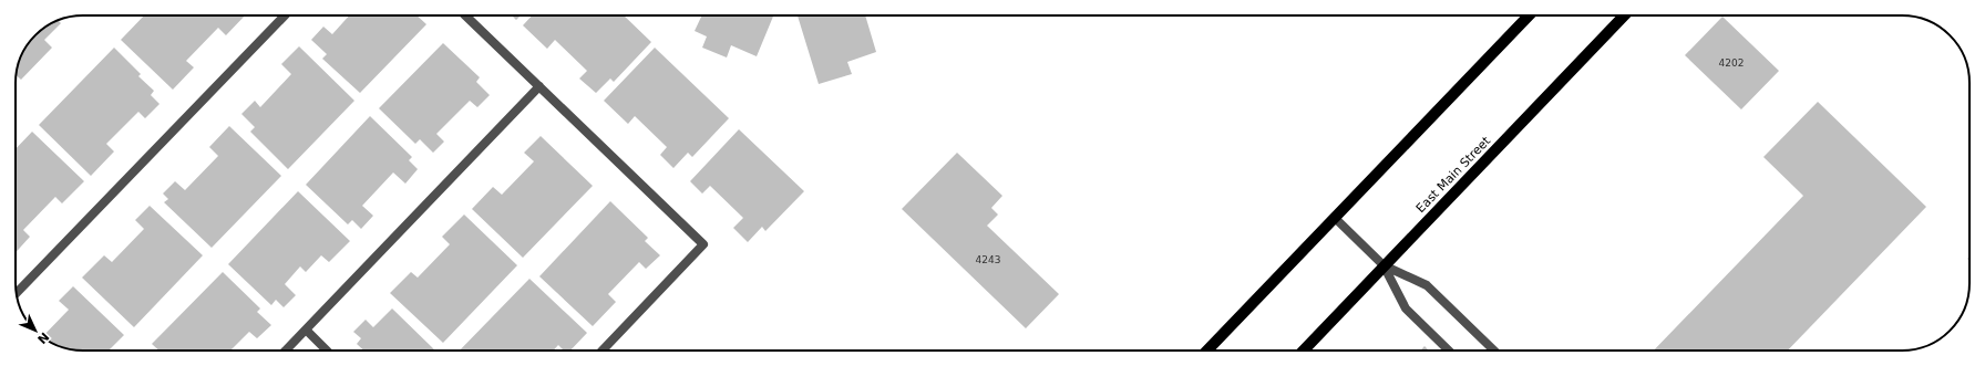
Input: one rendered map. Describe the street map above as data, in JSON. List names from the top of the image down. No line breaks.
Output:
{"streets":{"main road":["East Main Street"]},"house_numbers":["4202","4243"],"north":"bottom right"}
